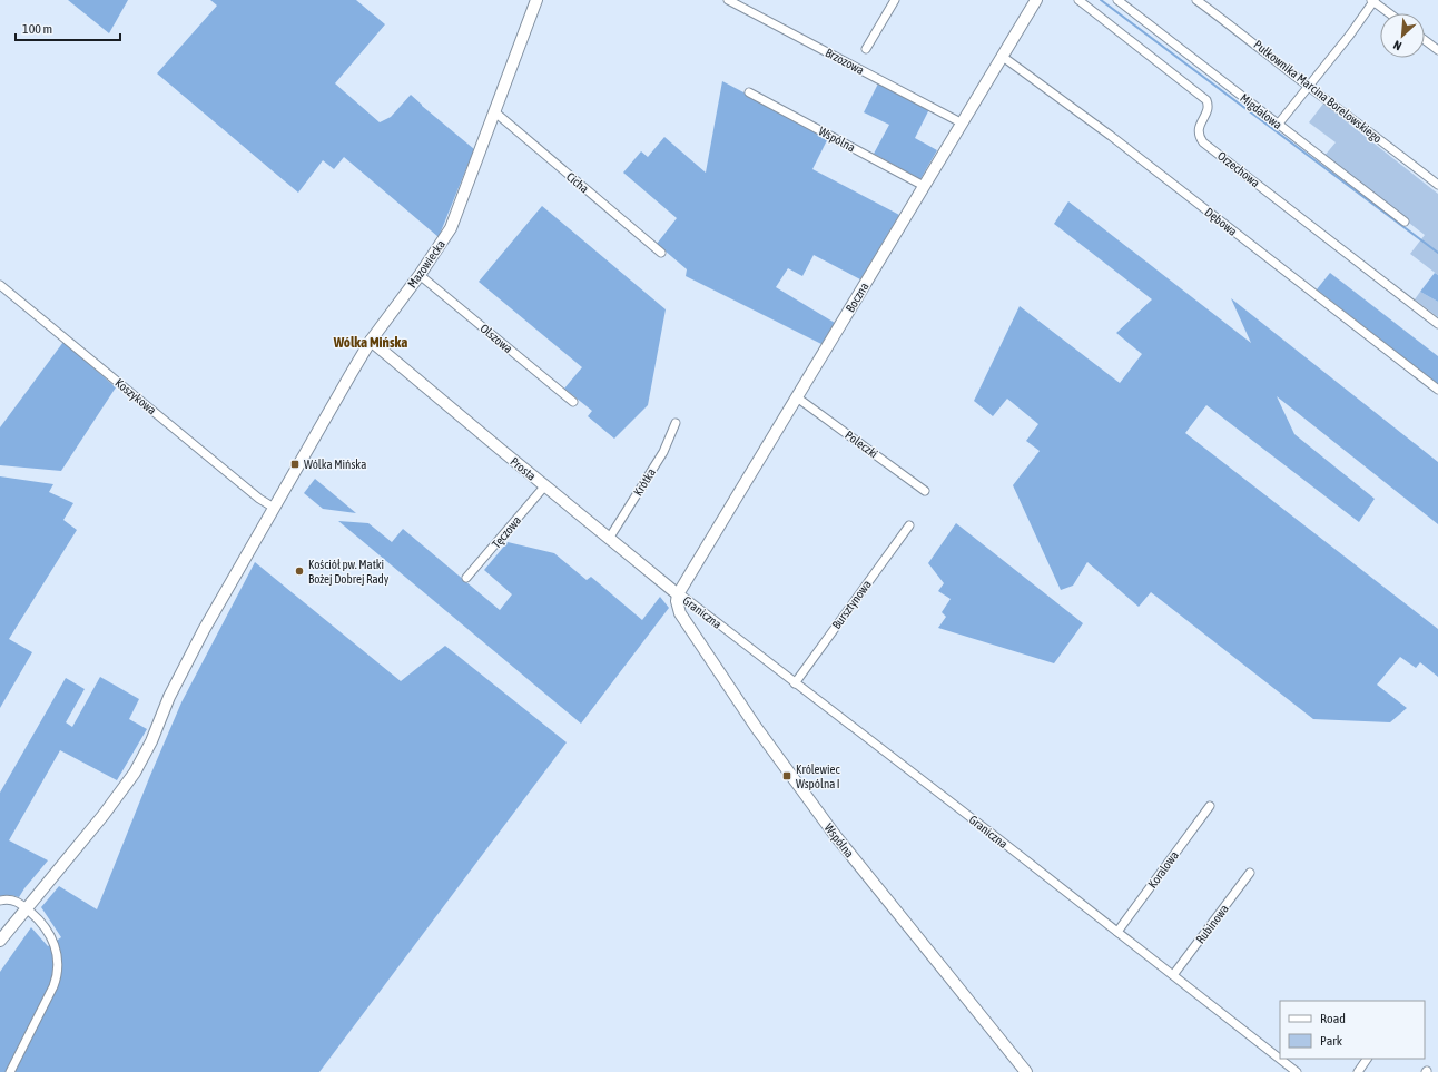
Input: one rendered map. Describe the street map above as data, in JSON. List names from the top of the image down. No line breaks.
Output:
{"streets":{"street":["Brzozowa","Pułkownika Marcina Borelowskiego","Migdałowa","Wspólna","Orzechowa","Cicha","Dębowa","Mazowiecka","Boczna","Olszowa","Koszykowa","Poleczki","Prosta","Krótka","Tęczowa","Bursztynowa","Graniczna","Koralowa","Rubinowa"]},"crossings":[["Brzozowa","Boczna"],["Wspólna","Boczna"],["Wspólna","Prosta"],["Wspólna","Graniczna"],["Cicha","Mazowiecka"],["Dębowa","Boczna"],["Mazowiecka","Olszowa"],["Mazowiecka","Koszykowa"],["Mazowiecka","Prosta"],["Boczna","Poleczki"],["Boczna","Prosta"],["Boczna","Graniczna"],["Prosta","Krótka"],["Prosta","Tęczowa"],["Prosta","Graniczna"],["Bursztynowa","Graniczna"],["Graniczna","Koralowa"],["Graniczna","Rubinowa"]],"districts":["Wólka Mińska"],"places":{"transit":["Wólka Mińska","Królewiec Wspólna I"],"other":["Kościół pw. Matki Bożej Dobrej Rady"]},"legend":["Road","Park"],"scale_bar":"100 m","north":"bottom left"}
